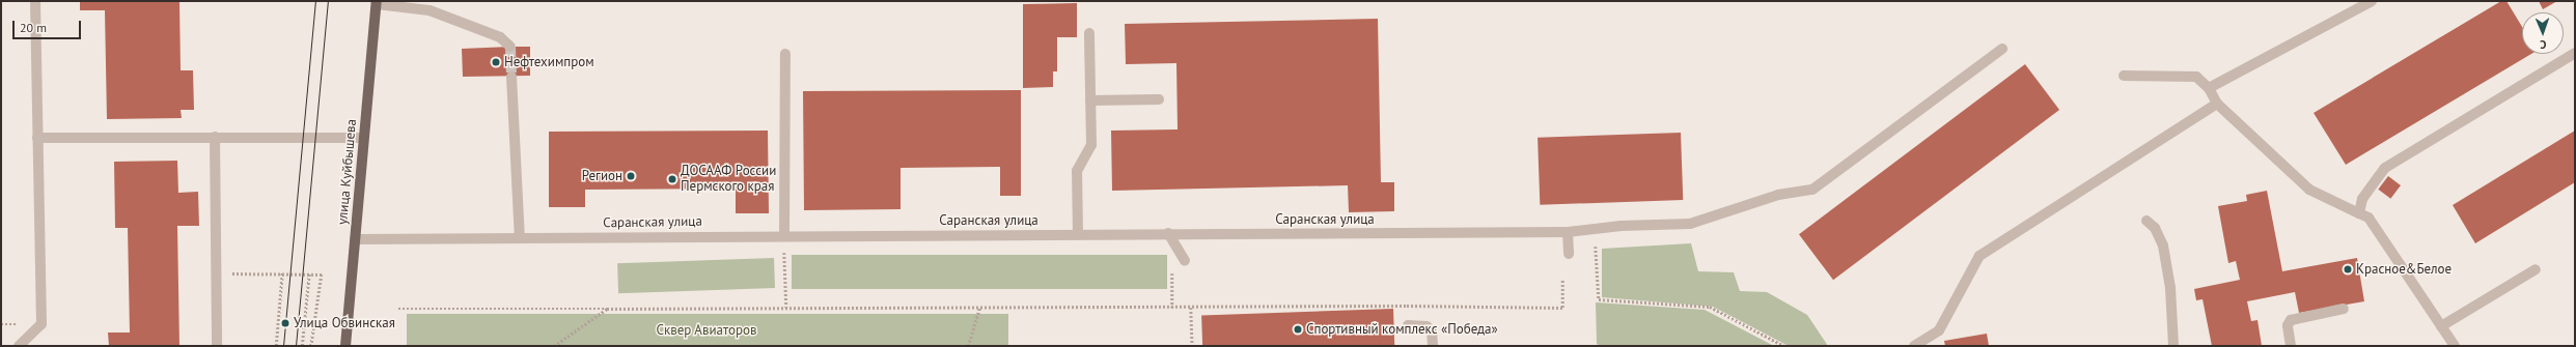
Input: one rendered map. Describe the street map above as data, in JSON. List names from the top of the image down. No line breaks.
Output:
{"streets":{"main road":["улица Куйбышева"],"street":["Саранская улица"]},"crossings":[["улица Куйбышева","Саранская улица"]],"parks":["Сквер Авиаторов"],"places":["Нефтехимпром","Регион","ДОСААФ России Пермского края","Красное&Белое","Улица Обвинская","Спортивный комплекс «Победа»"],"scale_bar":"20 m","north":"bottom"}
